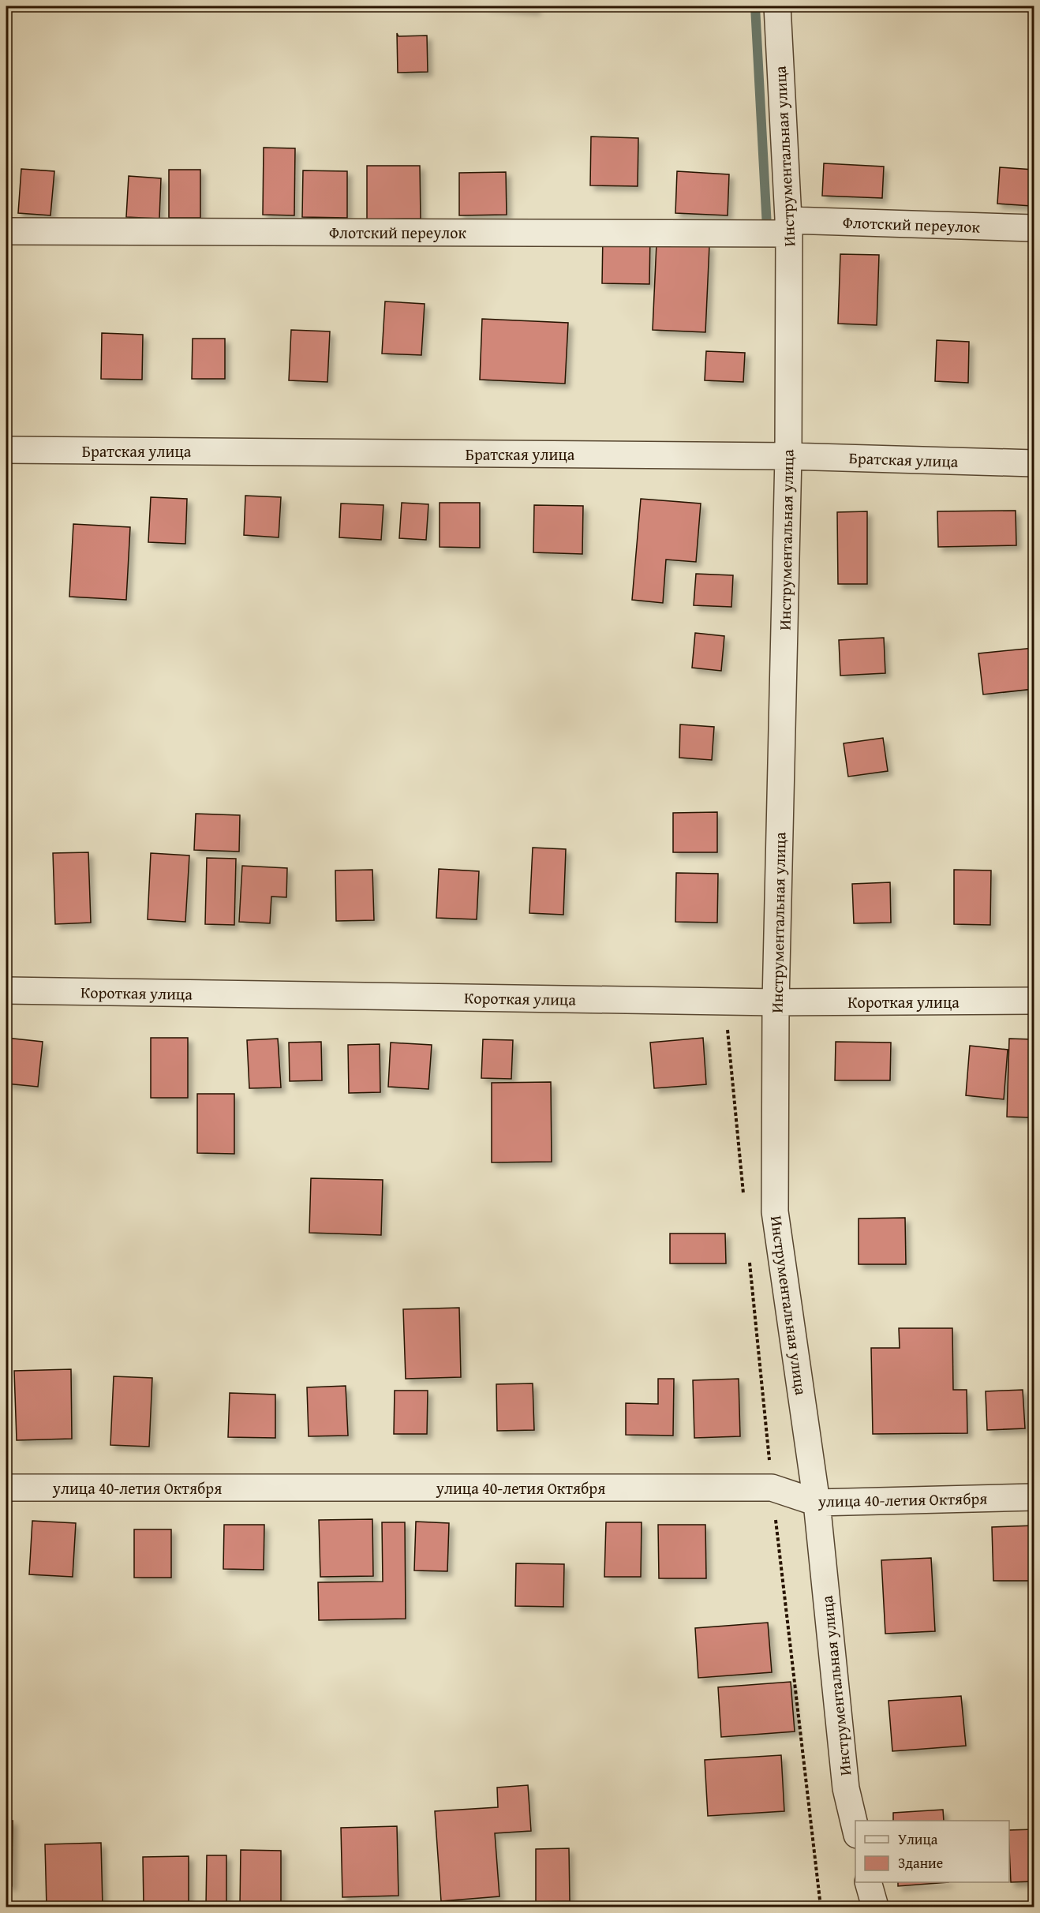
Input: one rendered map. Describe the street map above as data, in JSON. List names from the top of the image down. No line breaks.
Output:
{"streets":{"street":["Инструментальная улица","Флотский переулок","Братская улица","Короткая улица","улица 40-летия Октября"]},"crossings":[["Инструментальная улица","Флотский переулок"],["Инструментальная улица","Братская улица"],["Инструментальная улица","Короткая улица"],["Инструментальная улица","улица 40-летия Октября"]],"legend":["Улица","Здание"]}
